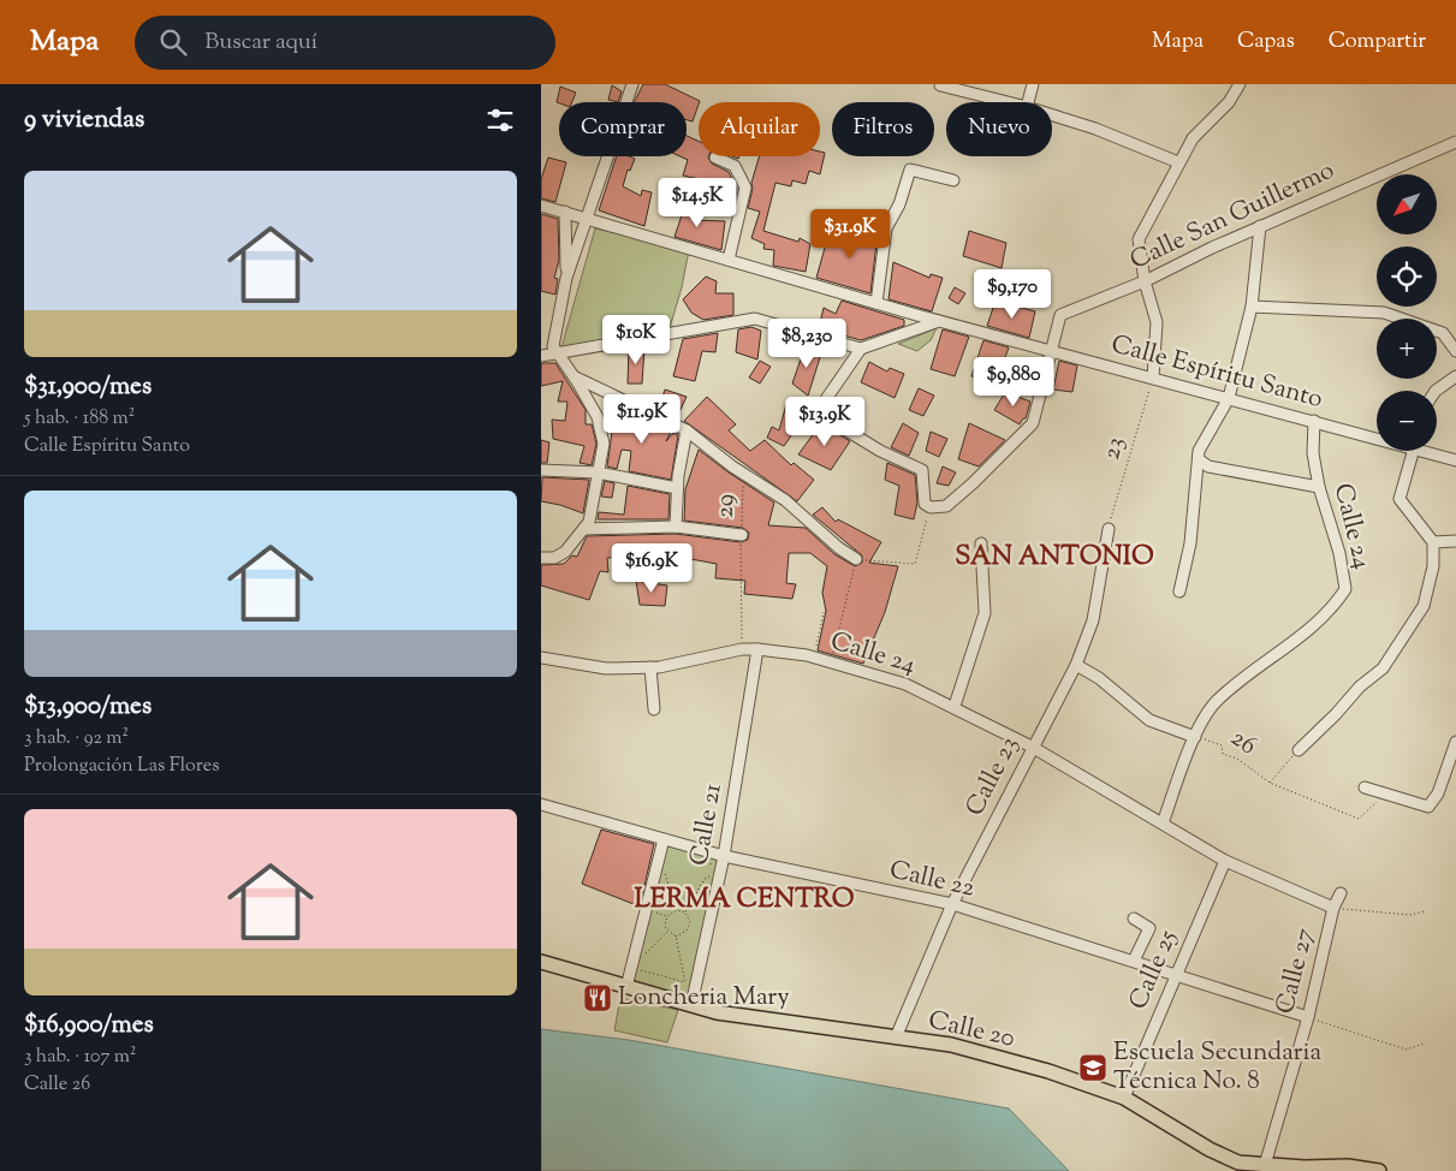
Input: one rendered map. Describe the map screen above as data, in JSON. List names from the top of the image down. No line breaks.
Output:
{"streets":{"main road":["Calle 20"],"street":["Calle San Guillermo","Calle Espíritu Santo","Calle 24","Calle 23","Calle 21","Calle 22","Calle 25","Calle 27"],"path":["23","29","26"]},"crossings":[["Calle San Guillermo","Calle Espíritu Santo"],["Calle Espíritu Santo","23"],["Calle Espíritu Santo","Calle 24"],["23","Calle 23"],["29","Calle 24"],["Calle 24","26"],["Calle 24","Calle 23"],["Calle 24","Calle 21"],["Calle 24","Calle 25"],["Calle 24","Calle 27"],["Calle 23","Calle 22"],["Calle 23","Calle 20"],["Calle 21","Calle 22"],["Calle 21","Calle 20"],["Calle 22","Calle 25"],["Calle 22","Calle 27"],["Calle 25","Calle 20"],["Calle 27","Calle 20"]],"districts":["SAN ANTONIO","LERMA CENTRO"],"places":{"restaurant":["Loncheria Mary"],"school or university":["Escuela Secundaria Técnica No. 8"]},"north":"bottom left","page":{"header":"Mapa","search":"Buscar aquí","nav":["Mapa","Capas","Compartir"],"heading":"9 viviendas","chip":["Comprar","Alquilar","Filtros","Nuevo"],"list":[{"name":"$31,900/mes","note":"5 hab. · 188 m² · Calle Espíritu Santo"},{"name":"$13,900/mes","note":"3 hab. · 92 m² · Prolongación Las Flores"},{"name":"$16,900/mes","note":"3 hab. · 107 m² · Calle 26"}],"map_buttons":["+","−"],"price":["$14.5K","$31.9K","$9,170","$10K","$8,230","$9,880","$11.9K","$13.9K","$16.9K"]}}
